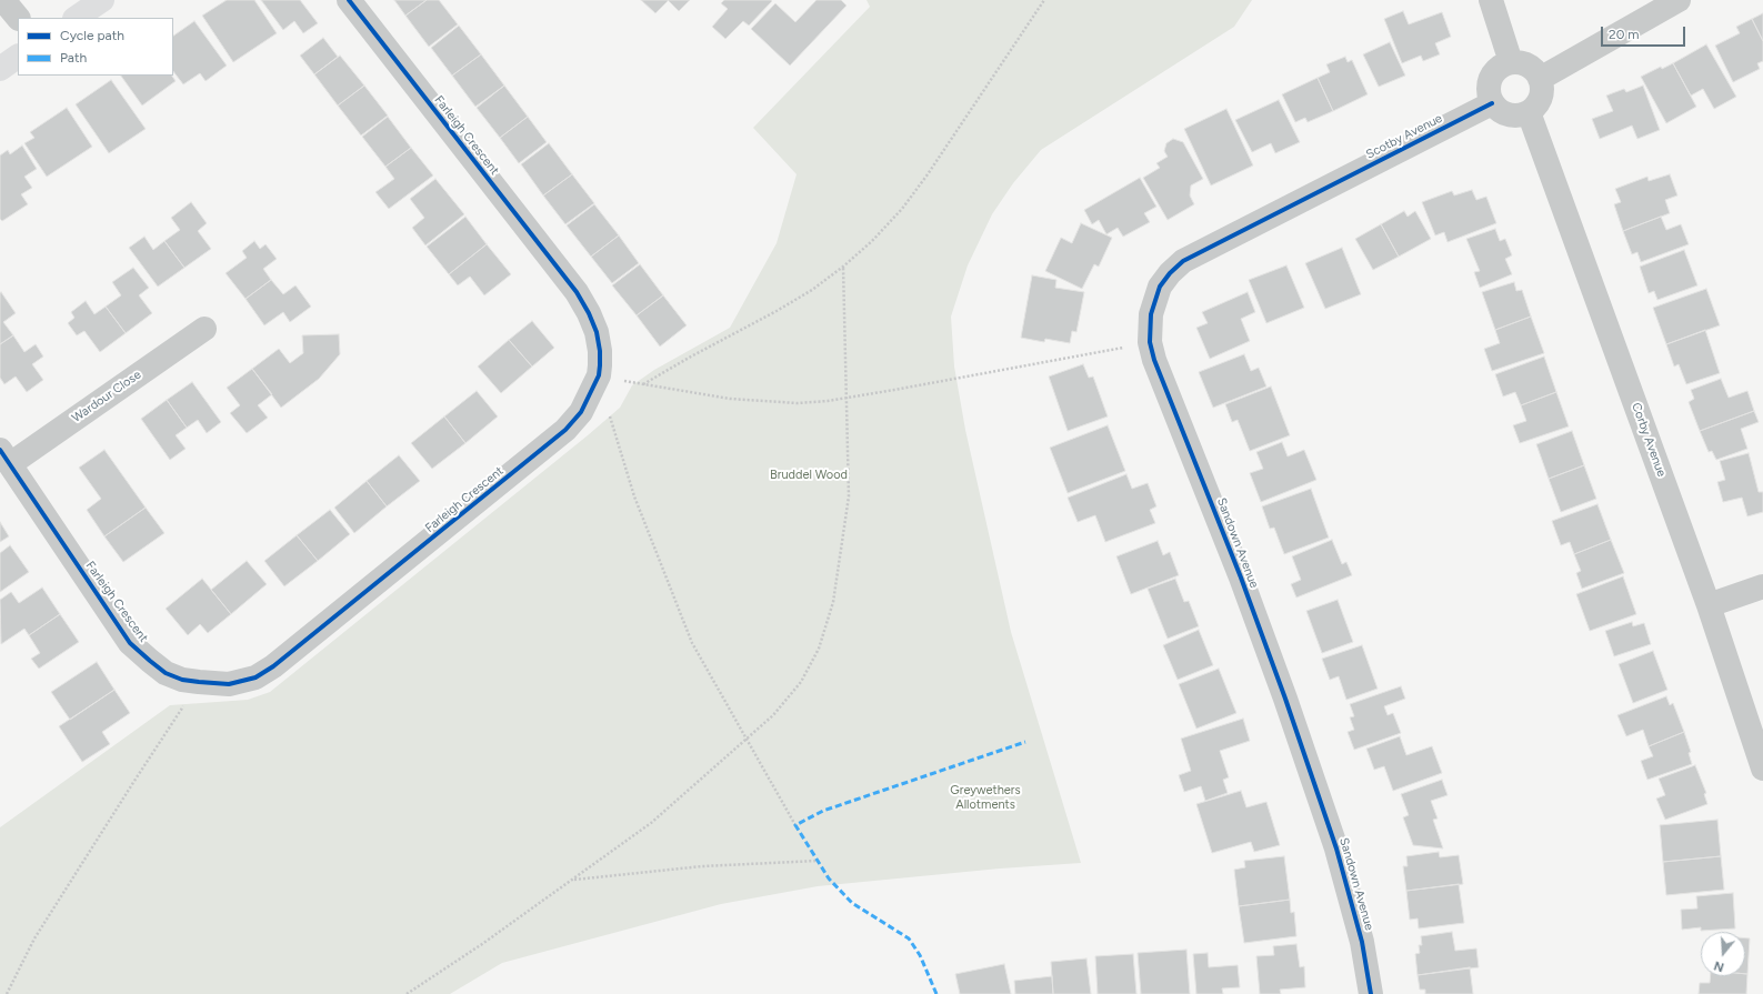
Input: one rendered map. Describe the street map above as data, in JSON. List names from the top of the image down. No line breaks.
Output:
{"streets":{"street":["Farleigh Crescent","Scotby Avenue","Wardour Close","Corby Avenue","Sandown Avenue"]},"crossings":[["Farleigh Crescent","Wardour Close"],["Scotby Avenue","Corby Avenue"],["Scotby Avenue","Sandown Avenue"]],"parks":["Bruddel Wood","Greywethers Allotments"],"legend":["Cycle path","Path"],"scale_bar":"20 m","north":"bottom"}
